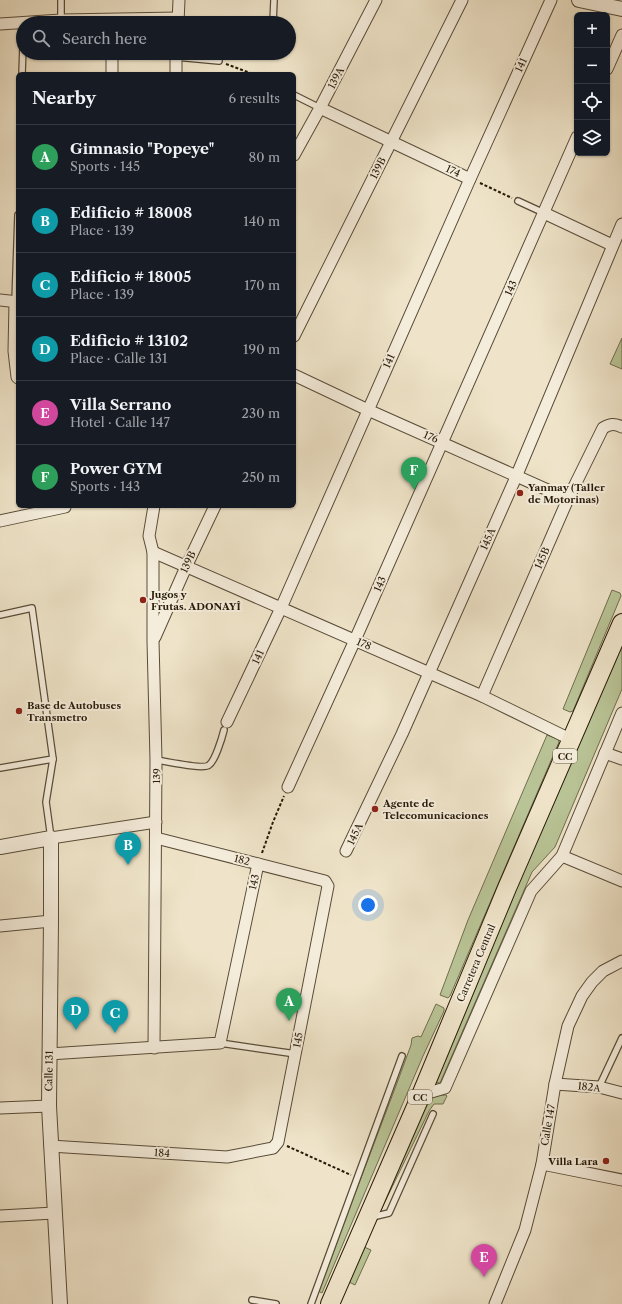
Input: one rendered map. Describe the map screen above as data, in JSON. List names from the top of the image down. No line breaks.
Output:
{"streets":{"main road":["CC","Carretera Central"],"street":["141","139A","139B","174","143","176","145A","145B","178","139","182","145","Calle 131","182А","Calle 147","184"]},"crossings":[["141","174"],["141","176"],["141","178"],["139A","174"],["139B","174"],["139B","178"],["139B","139"],["143","176"],["143","178"],["143","182"],["176","145A"],["176","145B"],["145A","178"],["145B","178"],["178","139"],["178","Carretera Central"],["139","182"],["182","145"],["145","184"],["Calle 131","184"],["182А","Calle 147"]],"places":["Yanmay (Taller de Motorinas)","Jugos y Frutas. ADONAYÎ","Base de Autobuses Transmetro","Agente de Telecomunicaciones","Villa Lara"],"page":{"map_buttons":["+","−"],"search":"Search here","heading":["Nearby","6 results"],"list":[{"mark":"A","name":"Gimnasio \"Popeye\"","note":"Sports · 145","value":"80 m"},{"mark":"B","name":"Edificio # 18008","note":"Place · 139","value":"140 m"},{"mark":"C","name":"Edificio # 18005","note":"Place · 139","value":"170 m"},{"mark":"D","name":"Edificio # 13102","note":"Place · Calle 131","value":"190 m"},{"mark":"E","name":"Villa Serrano","note":"Hotel · Calle 147","value":"230 m"},{"mark":"F","name":"Power GYM","note":"Sports · 143","value":"250 m"}],"pins":["F","B","A","D","C","E"]}}
